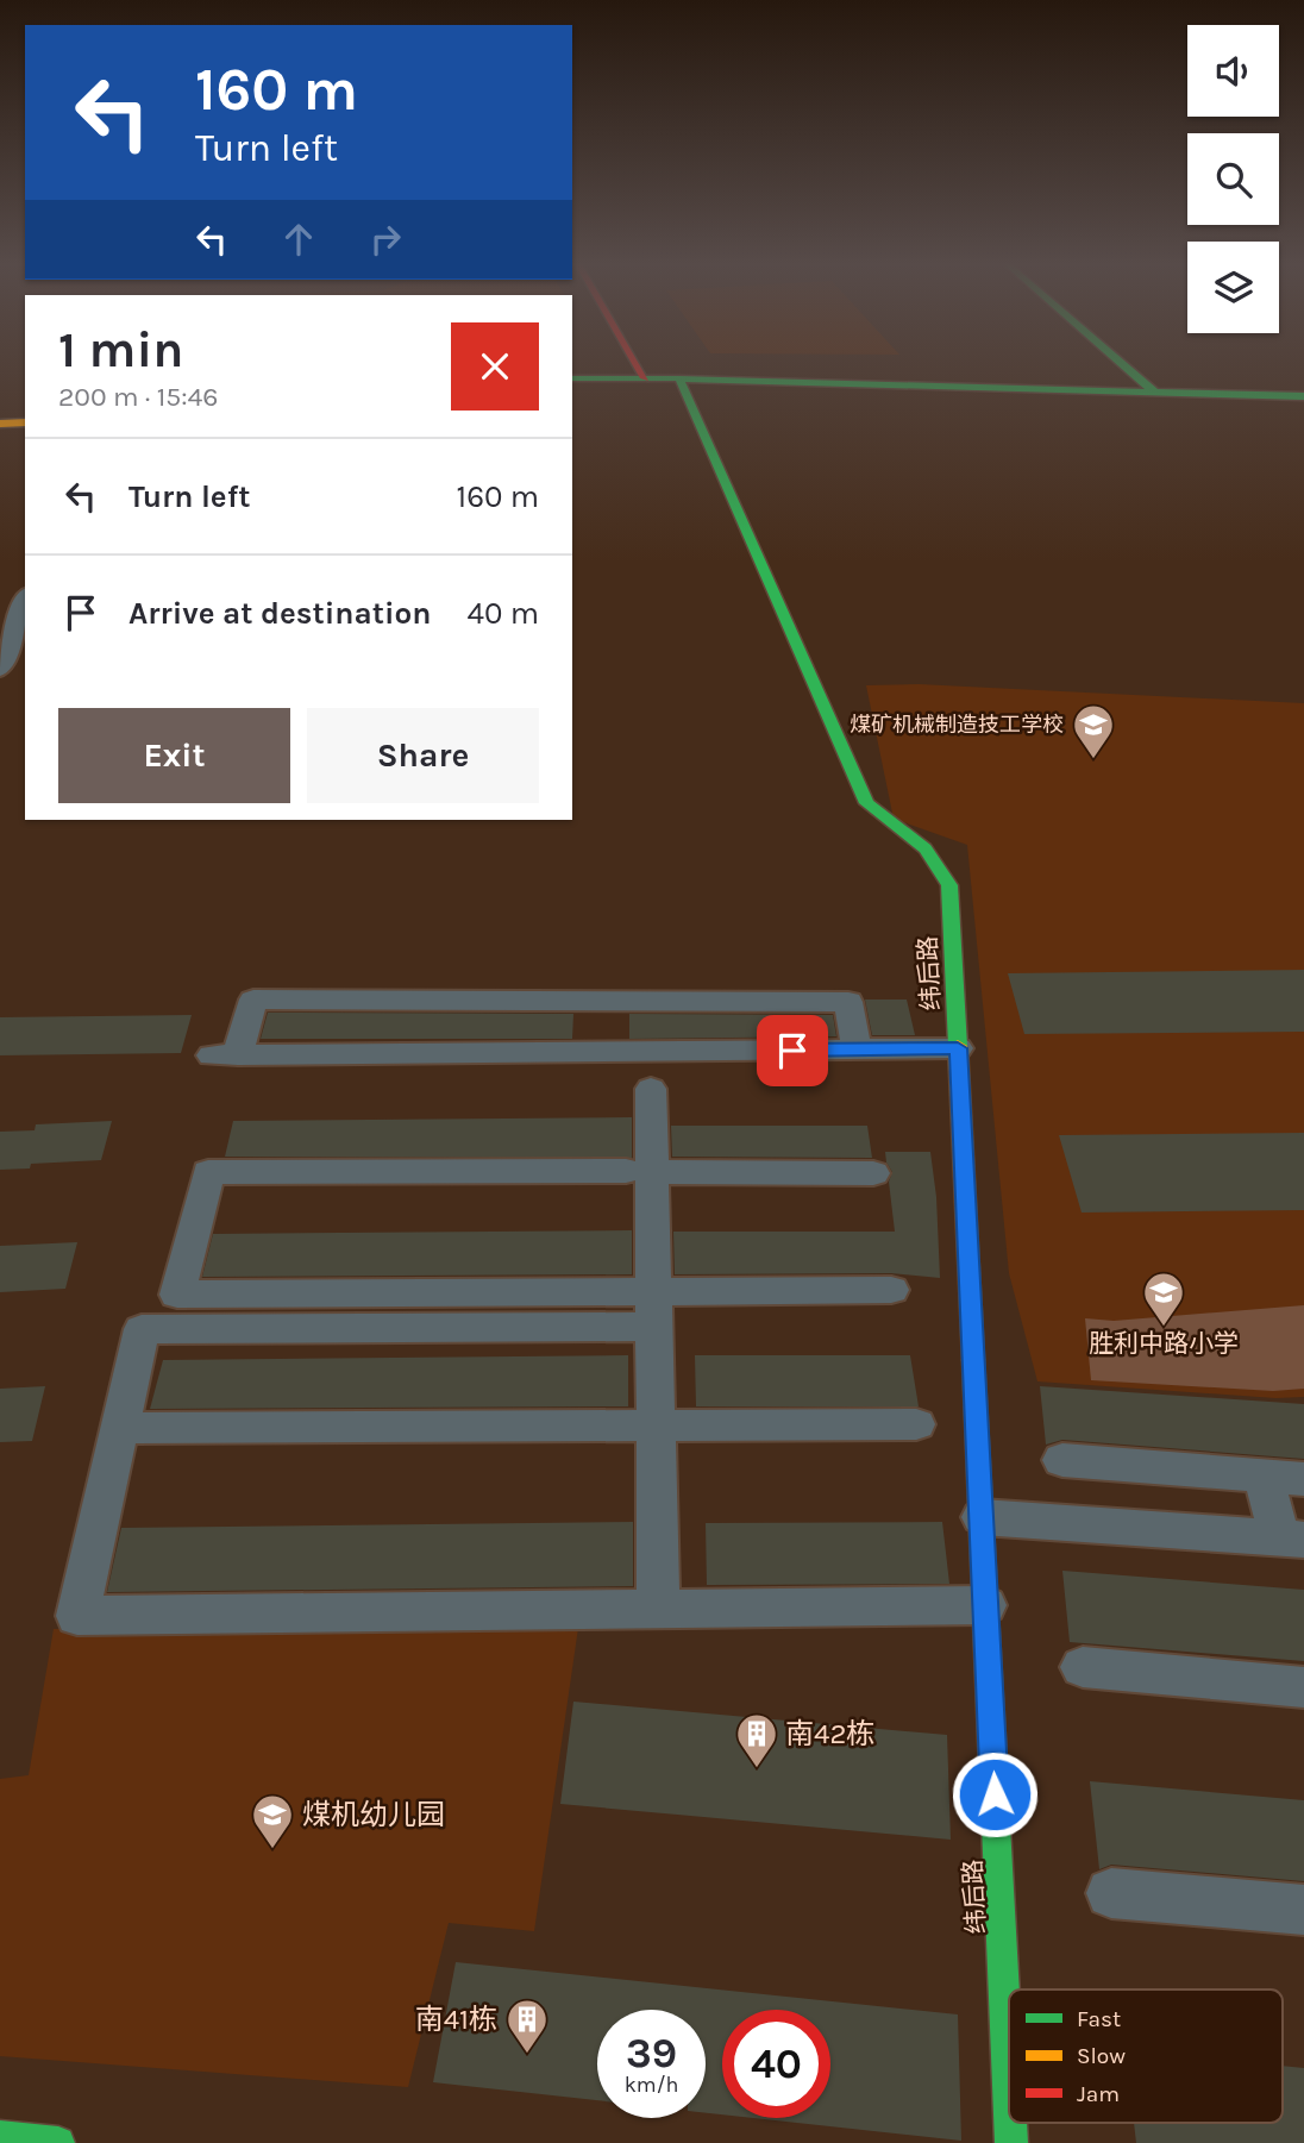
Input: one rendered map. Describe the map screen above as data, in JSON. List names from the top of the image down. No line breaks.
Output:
{"streets":{"street":["纬后路"]},"places":{"school or university":["煤矿机械制造技工学校","胜利中路小学","煤机幼儿园"],"building":["南42栋","南41栋"]},"legend":["Fast","Slow","Jam"],"page":{"turn":["160 m","Turn left"],"heading":["1 min","200 m · 15:46"],"list":[{"name":"Turn left","value":"160 m"},{"name":"Arrive at destination","value":"40 m"}],"buttons":["Exit","Share"],"speed":"39 km/h","limit":"40"}}
